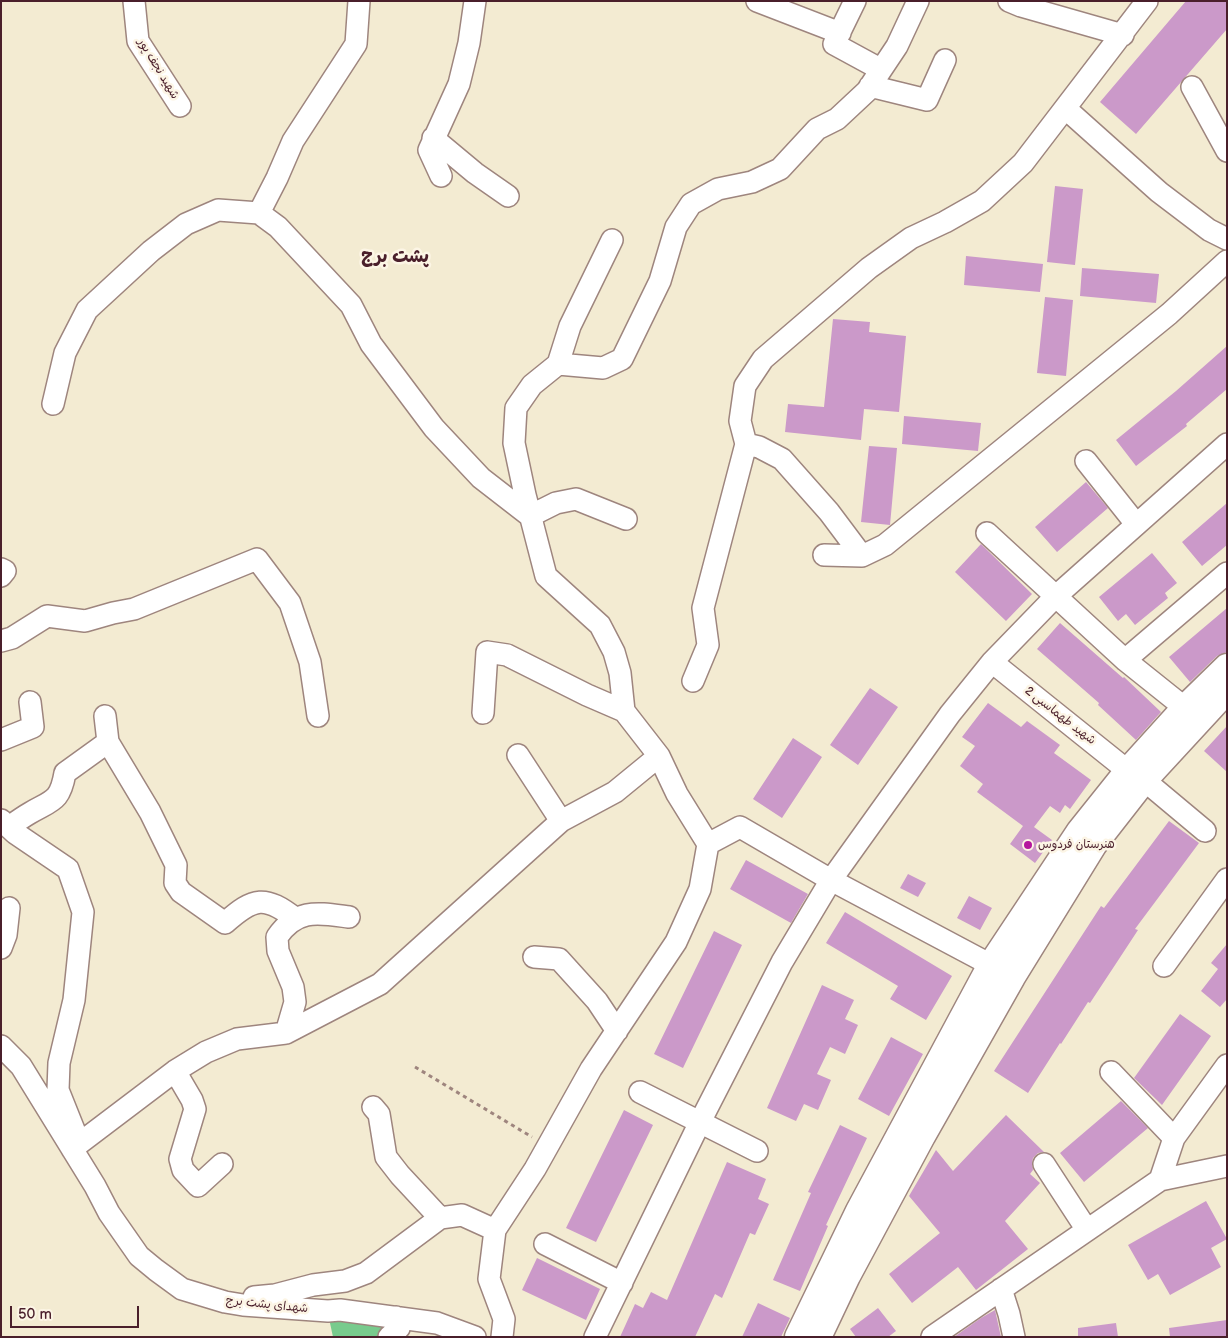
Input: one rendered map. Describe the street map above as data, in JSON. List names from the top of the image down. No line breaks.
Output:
{"streets":{"street":["شهید نجف پور","شهید طهماسبی 2","شهدای پشت برج"]},"districts":["پشت برج"],"places":["هنرستان فردوس"],"scale_bar":"50 m"}
